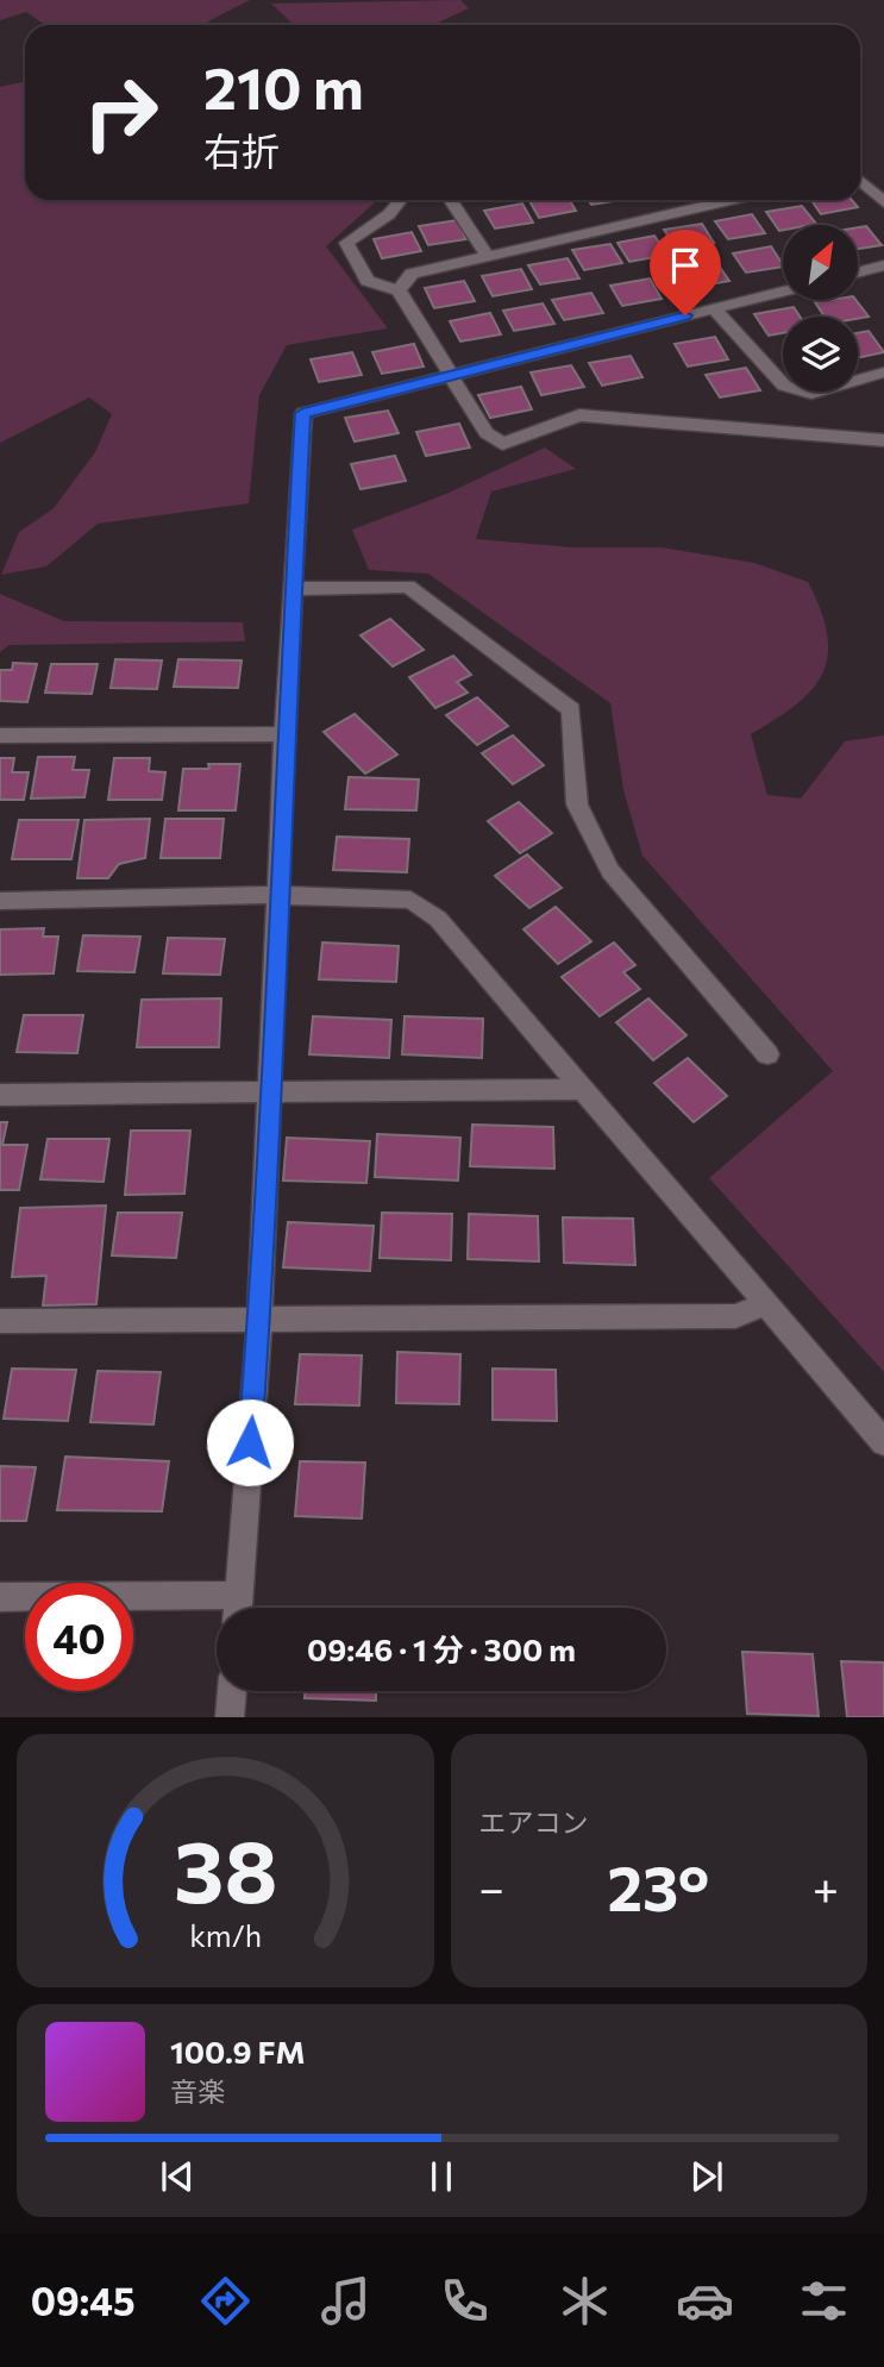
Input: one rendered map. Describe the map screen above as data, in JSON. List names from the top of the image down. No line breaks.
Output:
{"north":"top right","page":{"turn":["210 m","右折"],"limit":"40","trip":"09:46 · 1 分 · 300 m","tile":"エアコン","heat":["−","23°","+"],"song":["100.9 FM","音楽"],"tabs":"09:45","gauge":["38","km/h"]}}
